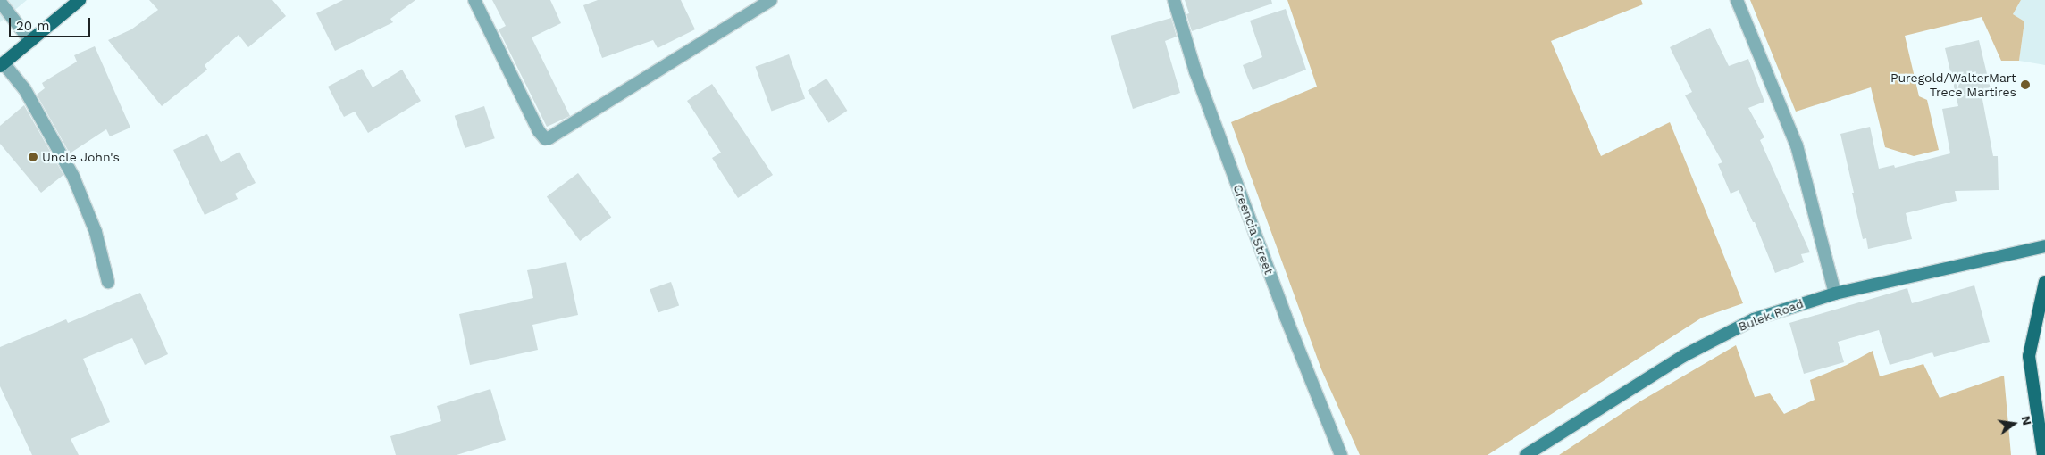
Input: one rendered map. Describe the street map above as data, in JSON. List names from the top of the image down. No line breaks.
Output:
{"streets":{"main road":["Bulek Road"],"street":["Creencia Street"]},"places":["Puregold/WalterMart Trece Martires","Uncle John's"],"scale_bar":"20 m","north":"right"}
